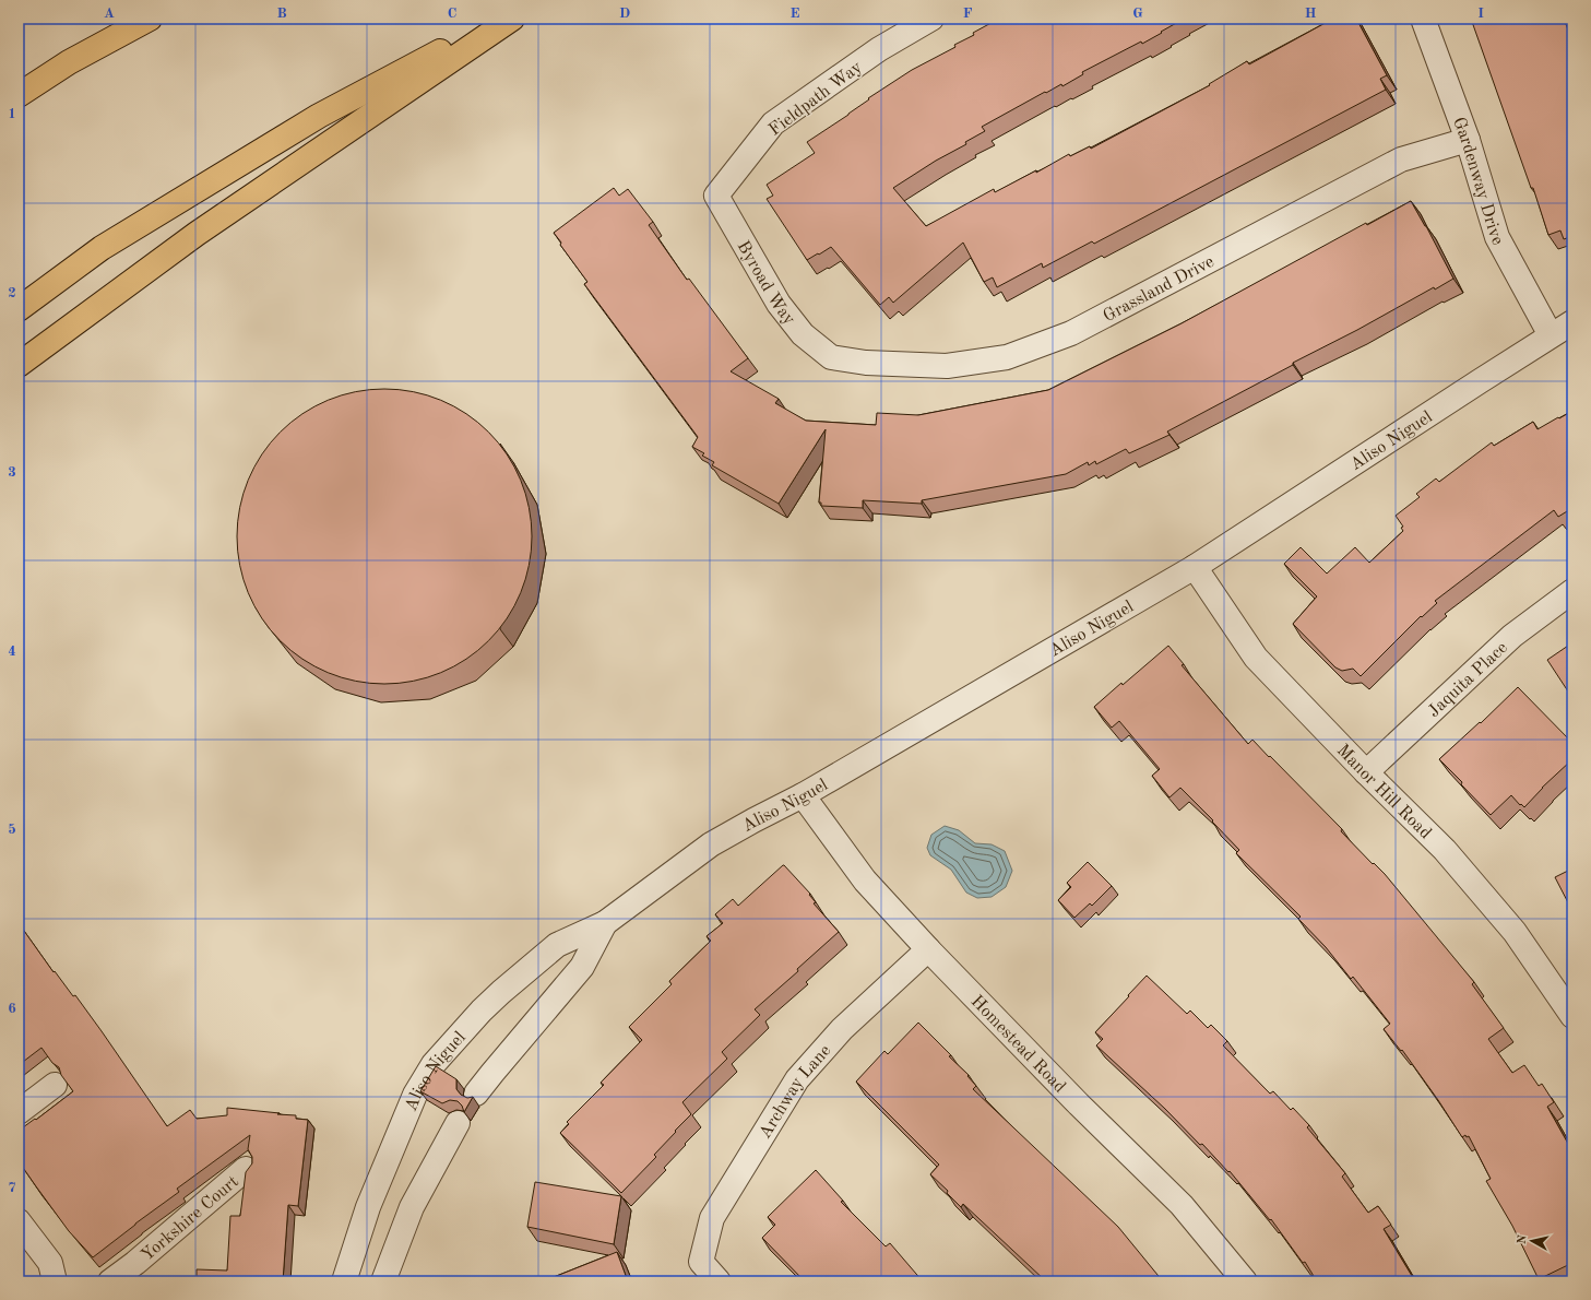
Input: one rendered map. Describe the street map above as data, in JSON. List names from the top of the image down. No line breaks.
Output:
{"streets":{"street":["Fieldpath Way","Gardenway Drive","Byroad Way","Grassland Drive","Aliso Niguel","Jaquita Place","Manor Hill Road","Homestead Road","Archway Lane","Yorkshire Court"]},"crossings":[["Fieldpath Way","Byroad Way"],["Gardenway Drive","Grassland Drive"],["Gardenway Drive","Aliso Niguel"],["Byroad Way","Grassland Drive"],["Aliso Niguel","Manor Hill Road"],["Aliso Niguel","Homestead Road"],["Jaquita Place","Manor Hill Road"],["Homestead Road","Archway Lane"]],"north":"left","grid":{"columns":["A","B","C","D","E","F","G","H","I"],"rows":["1","2","3","4","5","6","7"]}}
